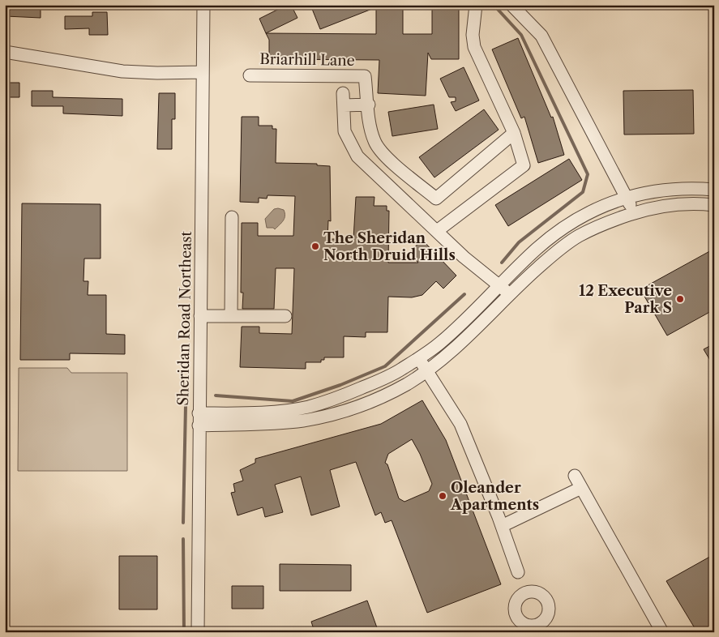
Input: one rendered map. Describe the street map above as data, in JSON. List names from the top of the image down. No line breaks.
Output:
{"streets":{"street":["Briarhill Lane","Sheridan Road Northeast"]},"places":["The Sheridan North Druid Hills","12 Executive Park S","Oleander Apartments"]}
